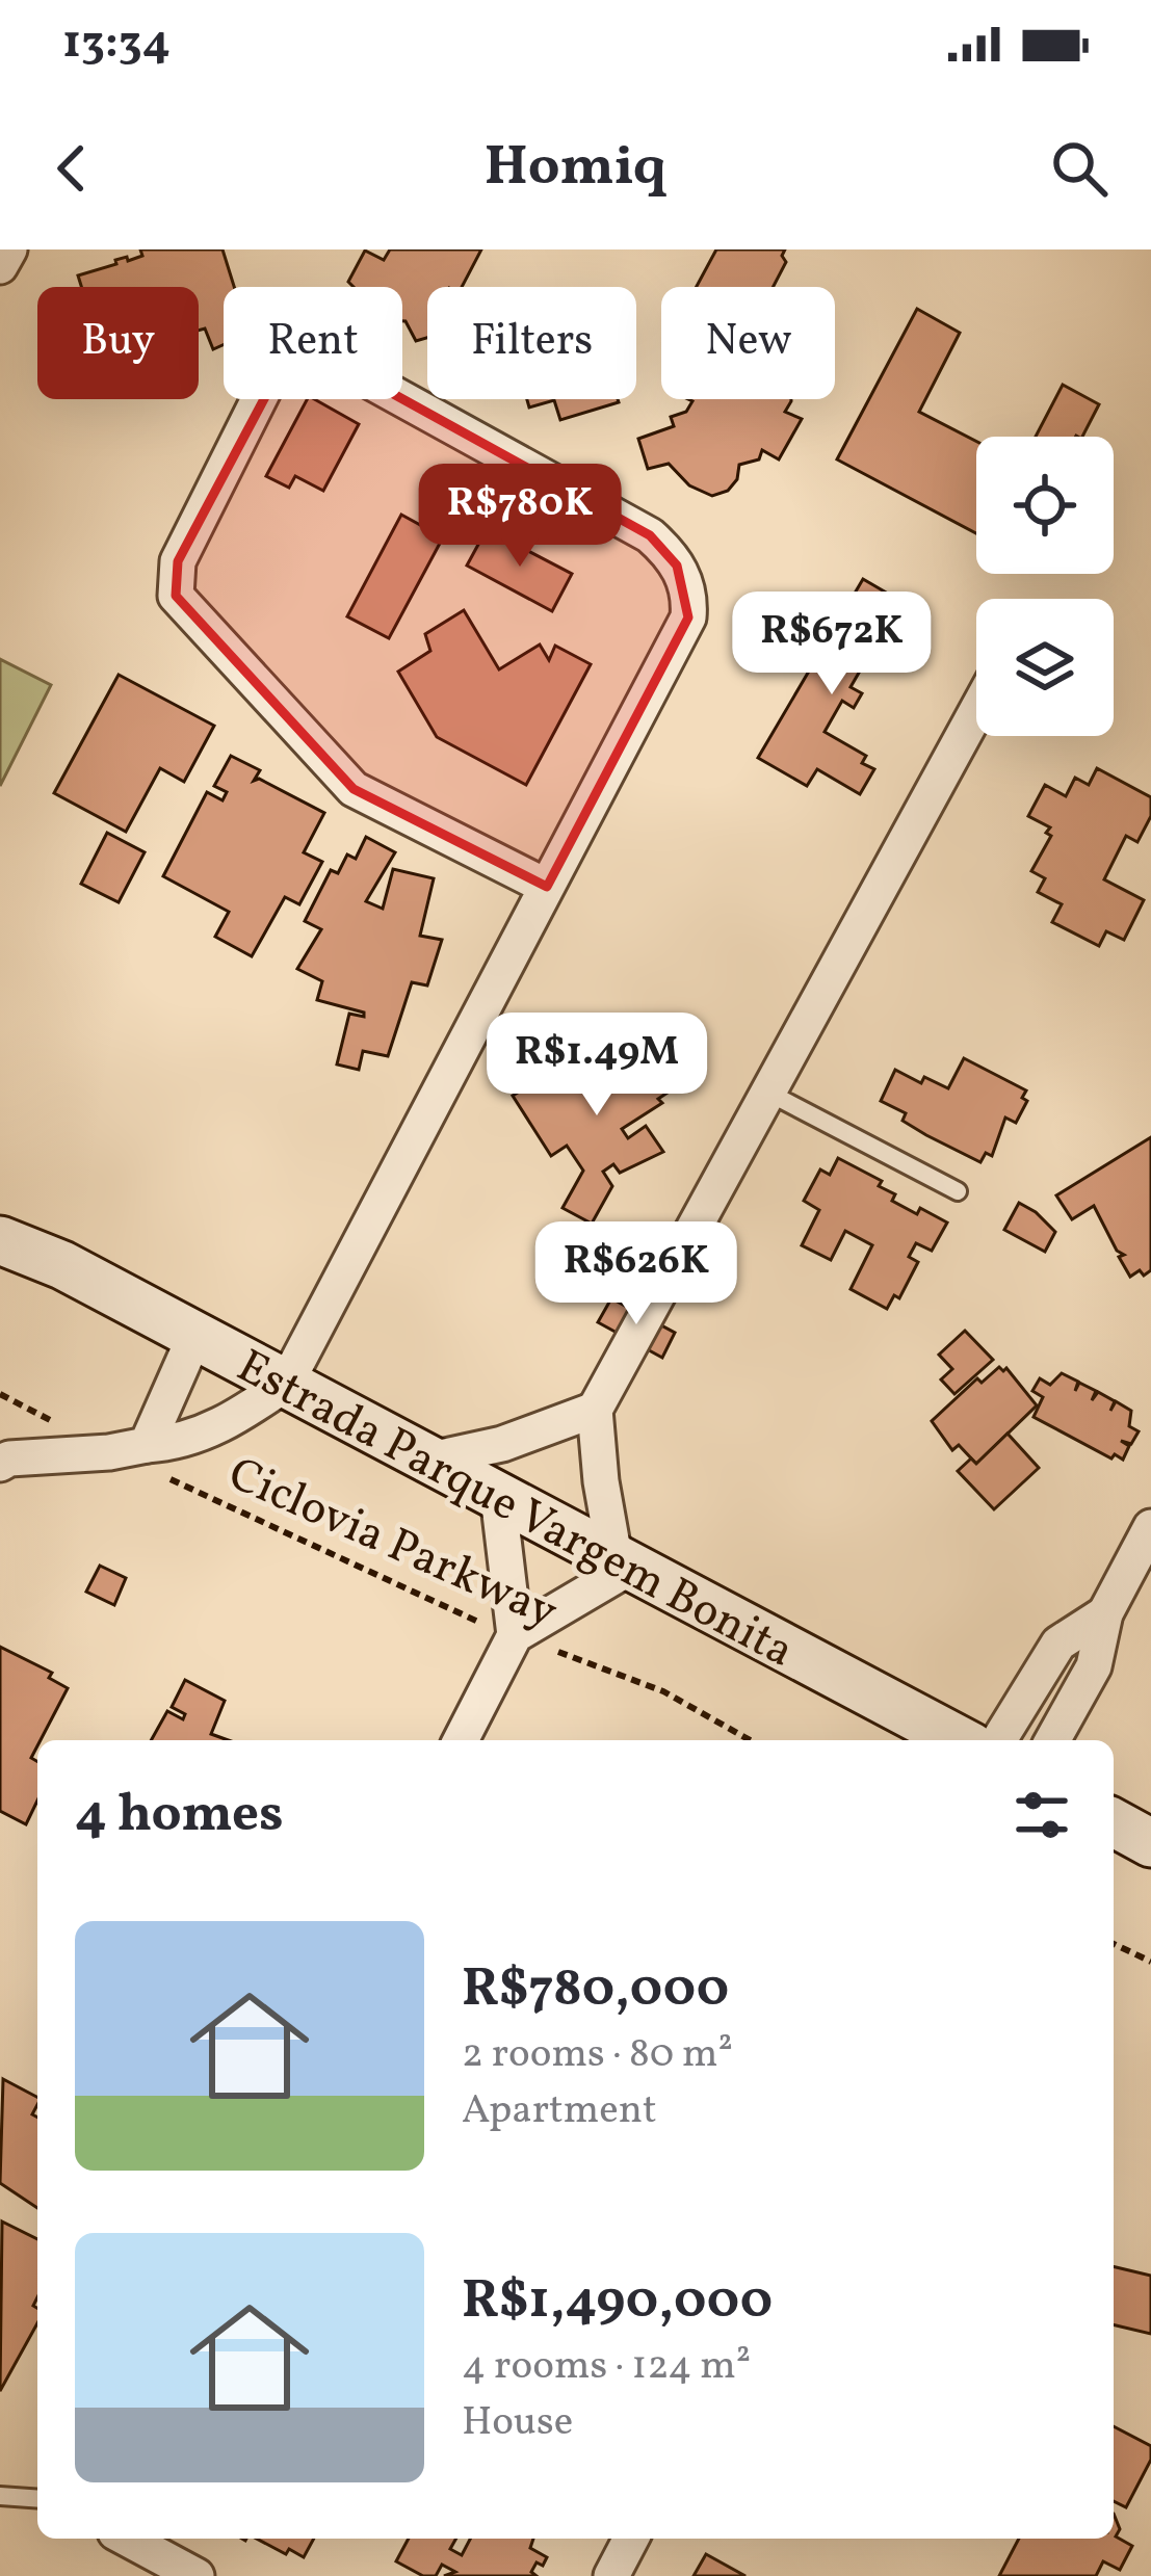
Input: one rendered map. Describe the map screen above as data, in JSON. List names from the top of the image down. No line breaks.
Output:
{"streets":{"main road":["Estrada Parque Vargem Bonita"],"path":["Ciclovia Parkway"]},"page":{"status":"13:34","header":"Homiq","chip":["Buy","Rent","Filters","New"],"price":["R$780K","R$672K","R$1.49M","R$626K"],"heading":"4 homes","list":[{"name":"R$780,000","note":"2 rooms · 80 m² · Apartment"},{"name":"R$1,490,000","note":"4 rooms · 124 m² · House"}]}}
